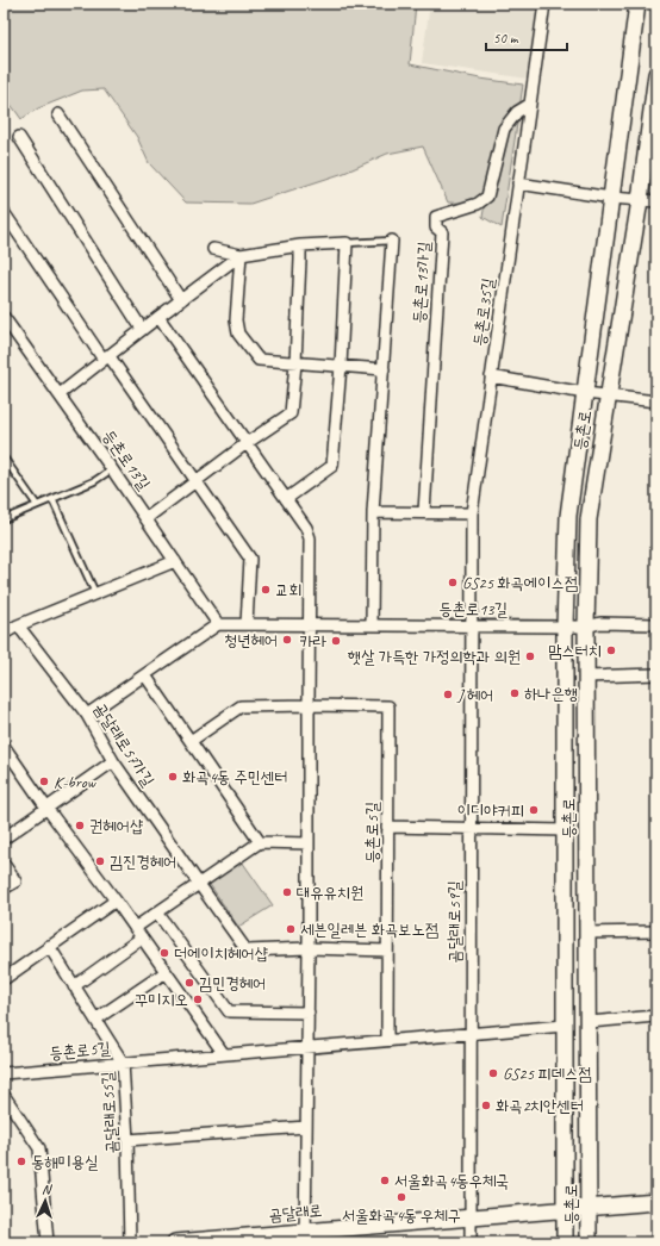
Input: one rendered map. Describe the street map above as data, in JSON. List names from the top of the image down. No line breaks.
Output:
{"streets":{"main road":["등촌로","곰달래로"],"street":["등촌로13가길","등촌로35길","등촌로13길","곰달래로57가길","등촌로5길","곰달래로59길","곰달래로55길"]},"crossings":[["등촌로13가길","등촌로35길"],["등촌로13가길","등촌로13길"],["등촌로35길","등촌로"],["등촌로35길","등촌로13길"],["등촌로35길","곰달래로59길"],["등촌로","등촌로13길"],["등촌로","등촌로5길"],["등촌로","곰달래로59길"],["등촌로","곰달래로"],["등촌로13길","곰달래로59길"],["등촌로5길","곰달래로59길"],["등촌로5길","곰달래로55길"],["곰달래로59길","곰달래로"]],"places":["GS25 화곡에이스점","교회","청년헤어","카라","맘스터치","햇살 가득한 가정의학과 의원","하나은행","J 헤어","화곡4동 주민센터","K-brow","이디야커피","권헤어샵","김진경헤어","대유유치원","세븐일레븐 화곡보노점","더에이치헤어샵","김민경헤어","꾸미지오","GS25 피데스점","화곡2치안센터","동해미용실","서울화곡4동우체국","서울화곡4동 우체구"],"scale_bar":"50 m","north":"top"}
